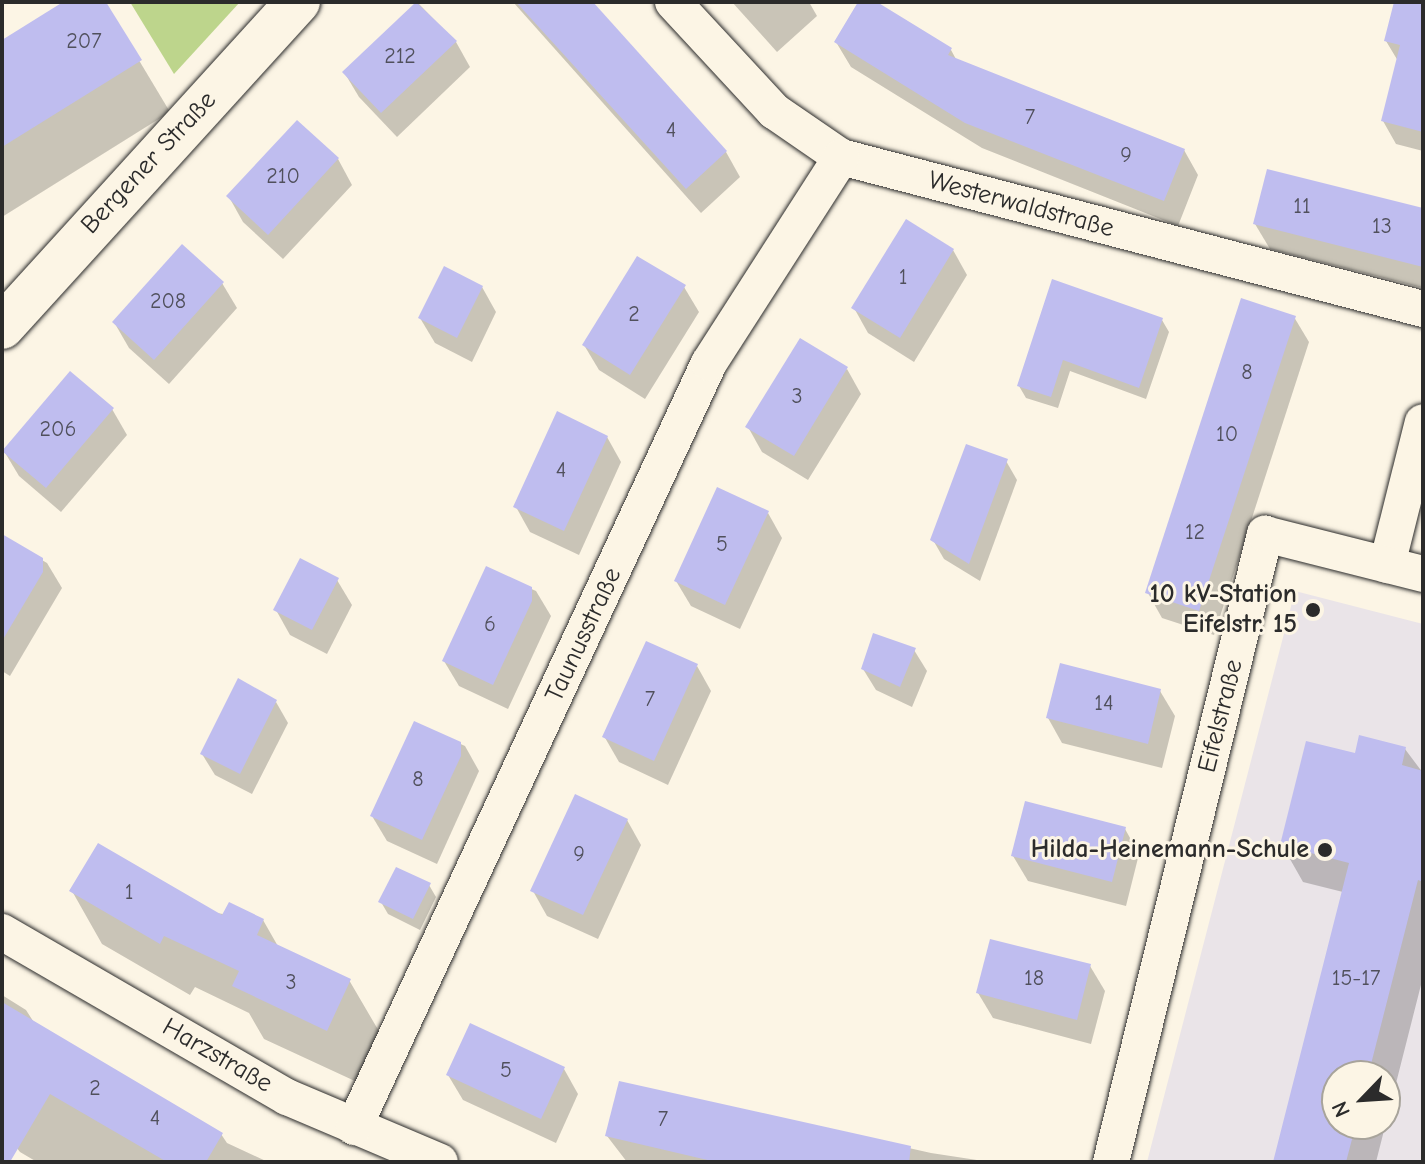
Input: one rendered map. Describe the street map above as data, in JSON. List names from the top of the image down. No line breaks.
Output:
{"streets":{"street":["Bergener Straße","Westerwaldstraße","Taunusstraße","Eifelstraße","Harzstraße"]},"crossings":[["Westerwaldstraße","Taunusstraße"],["Taunusstraße","Harzstraße"]],"places":["10 kV-Station Eifelstr. 15","Hilda-Heinemann-Schule"],"house_numbers":["207","212","7","4","9","210","11","13","1","208","2","8","3","206","10","4","12","5","6","7","14","8","9","1","18","15-17","3","5","2","4","7"],"north":"bottom left"}
